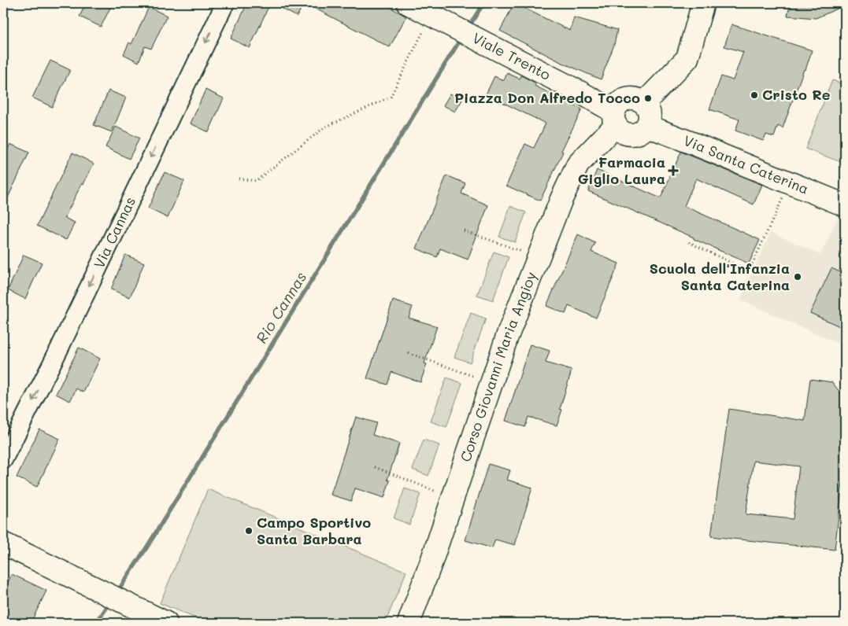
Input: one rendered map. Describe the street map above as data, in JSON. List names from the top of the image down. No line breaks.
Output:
{"streets":{"street":["Viale Trento","Via Santa Caterina","Via Cannas","Corso Giovanni Maria Angioy"]},"crossings":[["Viale Trento","Via Santa Caterina"],["Viale Trento","Corso Giovanni Maria Angioy"],["Via Santa Caterina","Corso Giovanni Maria Angioy"]],"one_way":["Via Cannas"],"water":["Rio Cannas"],"places":{"other":["Cristo Re","Piazza Don Alfredo Tocco","Scuola dell'Infanzia Santa Caterina","Campo Sportivo Santa Barbara"],"health":["Farmacia Giglio Laura"]}}
